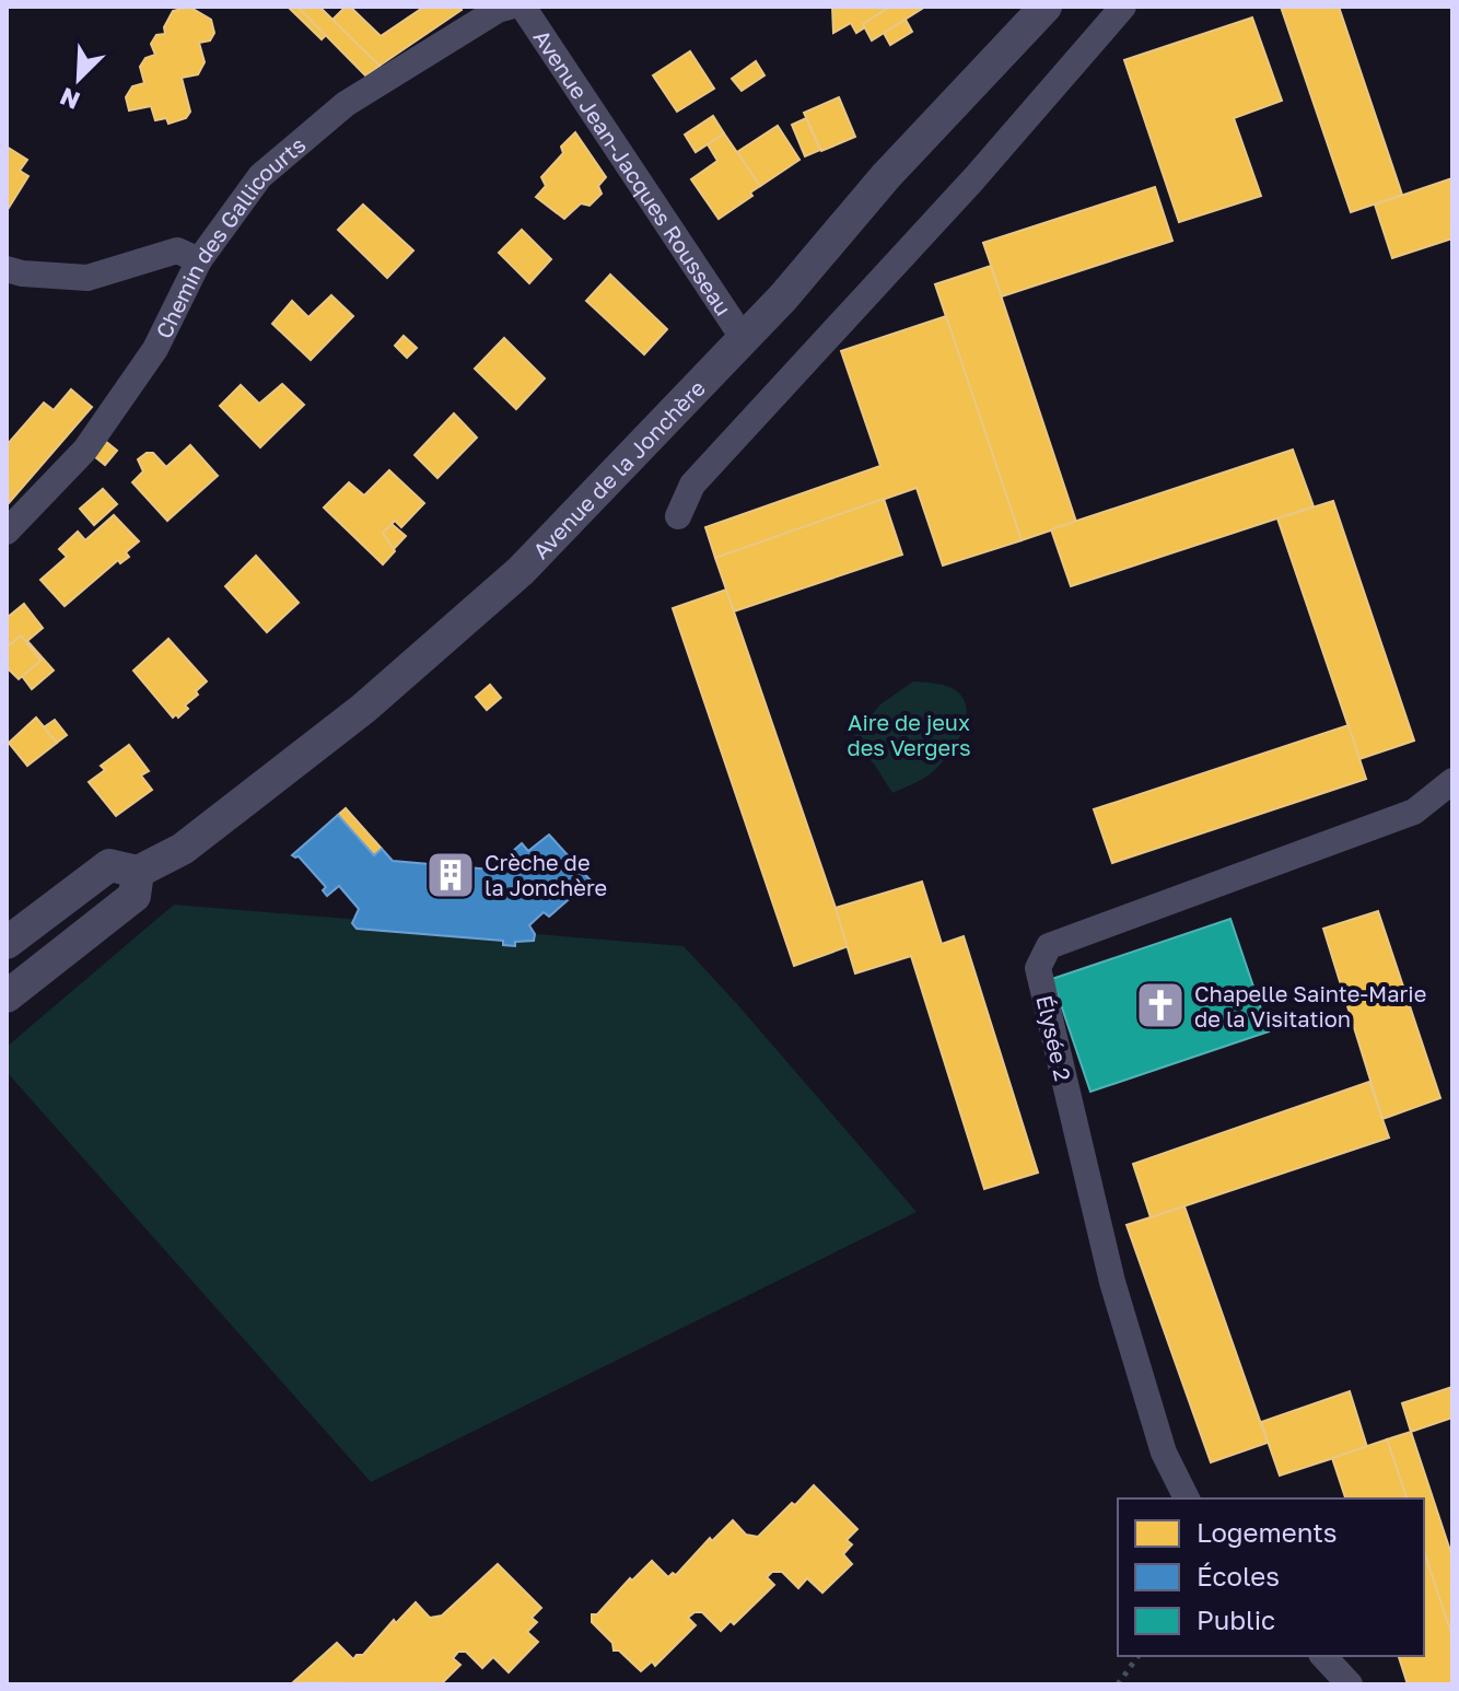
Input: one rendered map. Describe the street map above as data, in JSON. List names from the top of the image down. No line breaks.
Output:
{"streets":{"street":["Avenue Jean-Jacques Rousseau","Chemin des Gallicourts","Avenue de la Jonchère","Élysée 2"]},"crossings":[["Avenue Jean-Jacques Rousseau","Avenue de la Jonchère"]],"parks":["Aire de jeux des Vergers"],"places":{"building":["Crèche de la Jonchère"],"church":["Chapelle Sainte-Marie de la Visitation"]},"legend":["Logements","Écoles","Public"],"north":"bottom left"}
